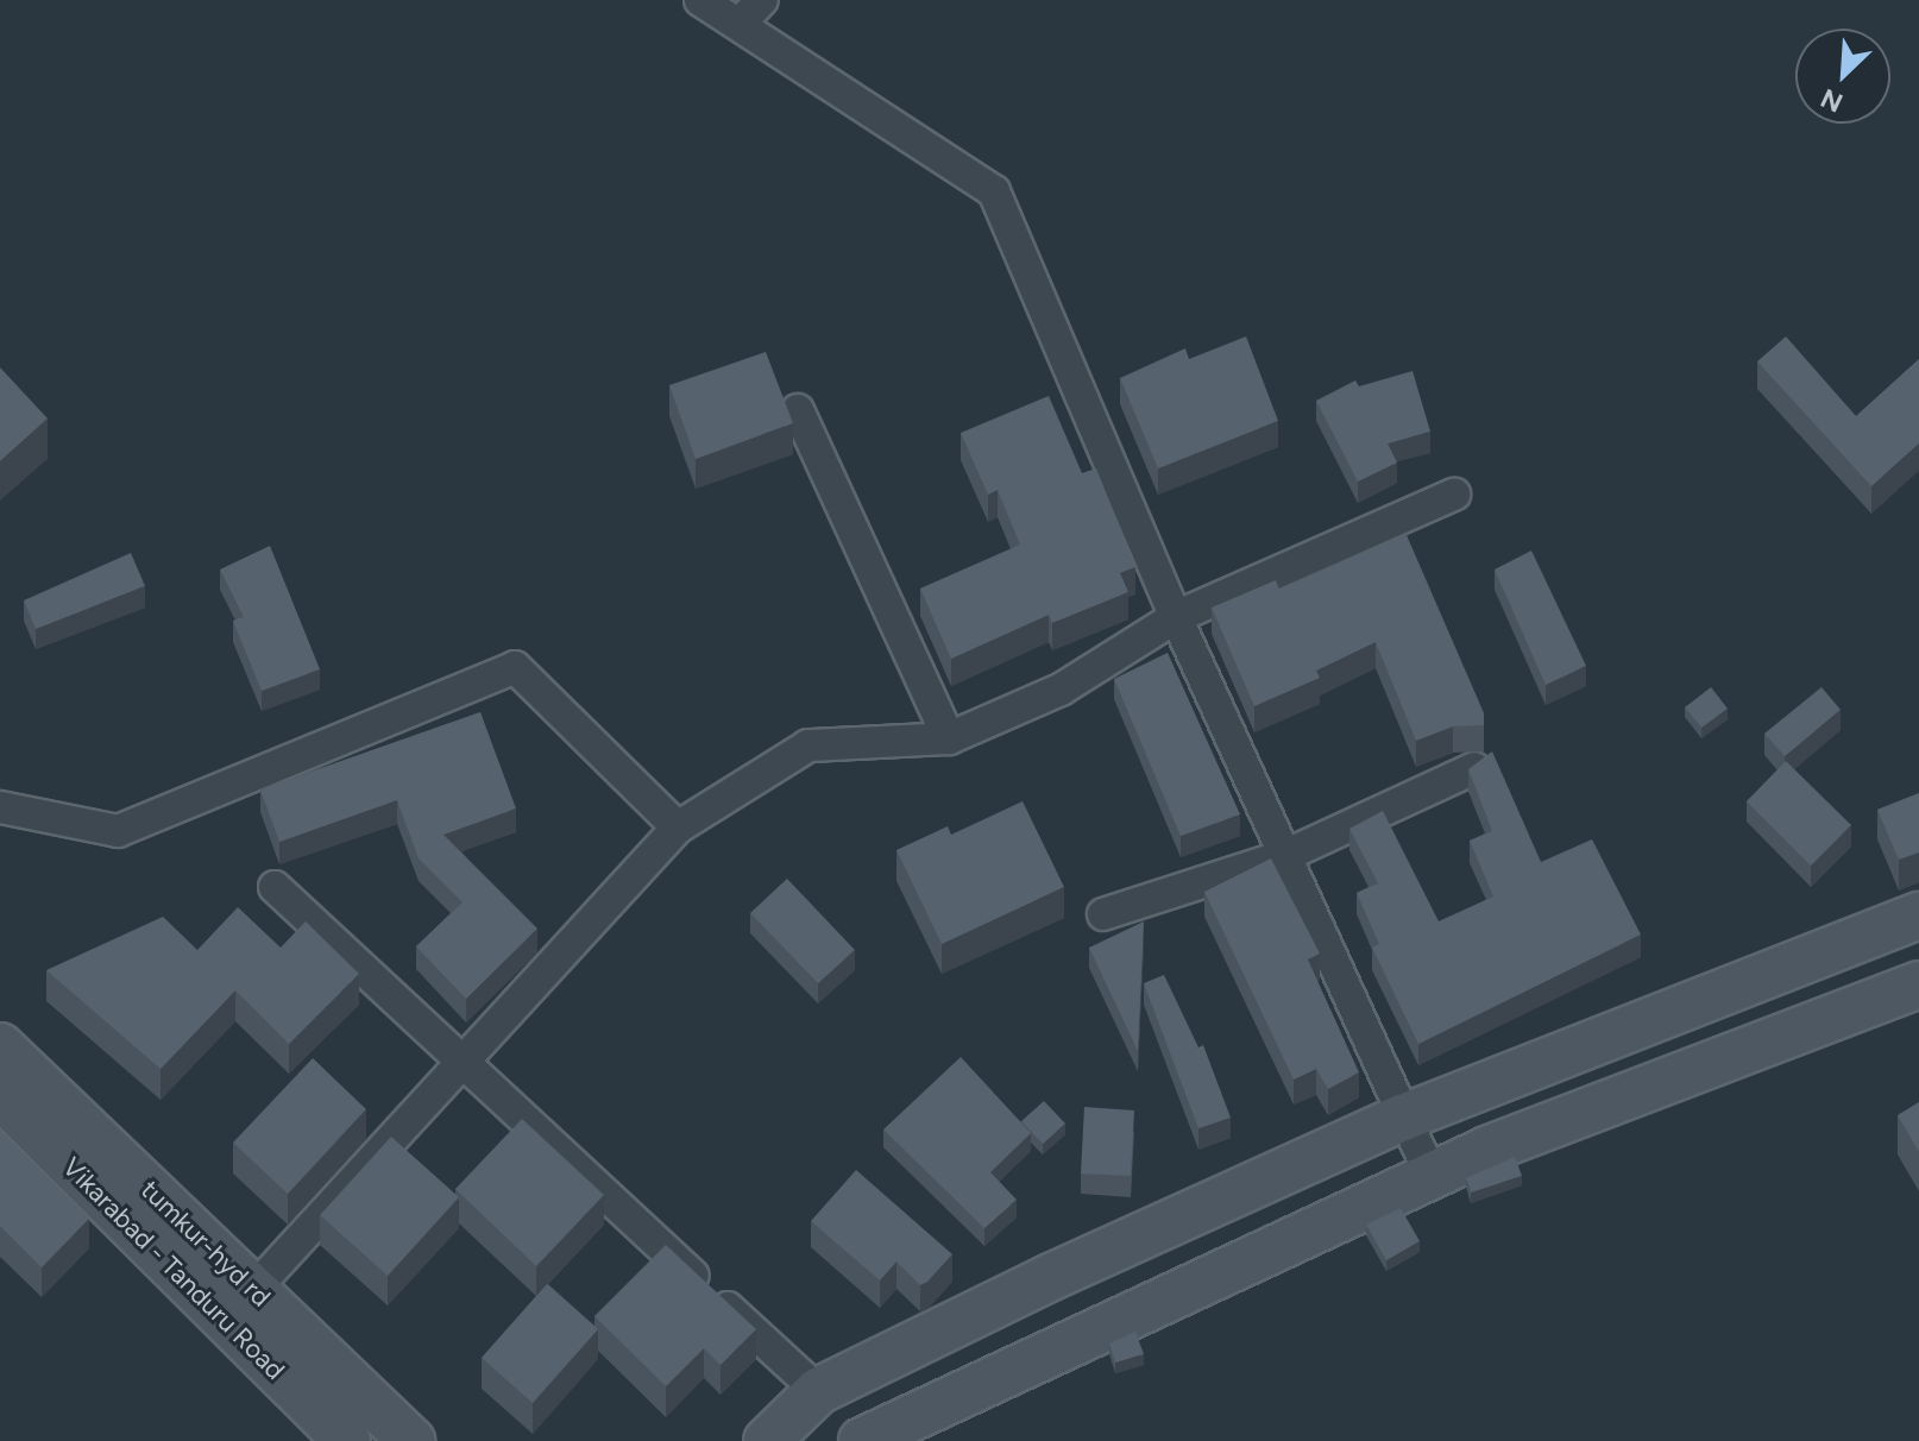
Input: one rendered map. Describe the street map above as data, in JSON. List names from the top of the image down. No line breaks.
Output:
{"streets":{"main road":["tumkur-hyd rd","Vikarabad - Tanduru Road"]},"north":"bottom left"}
